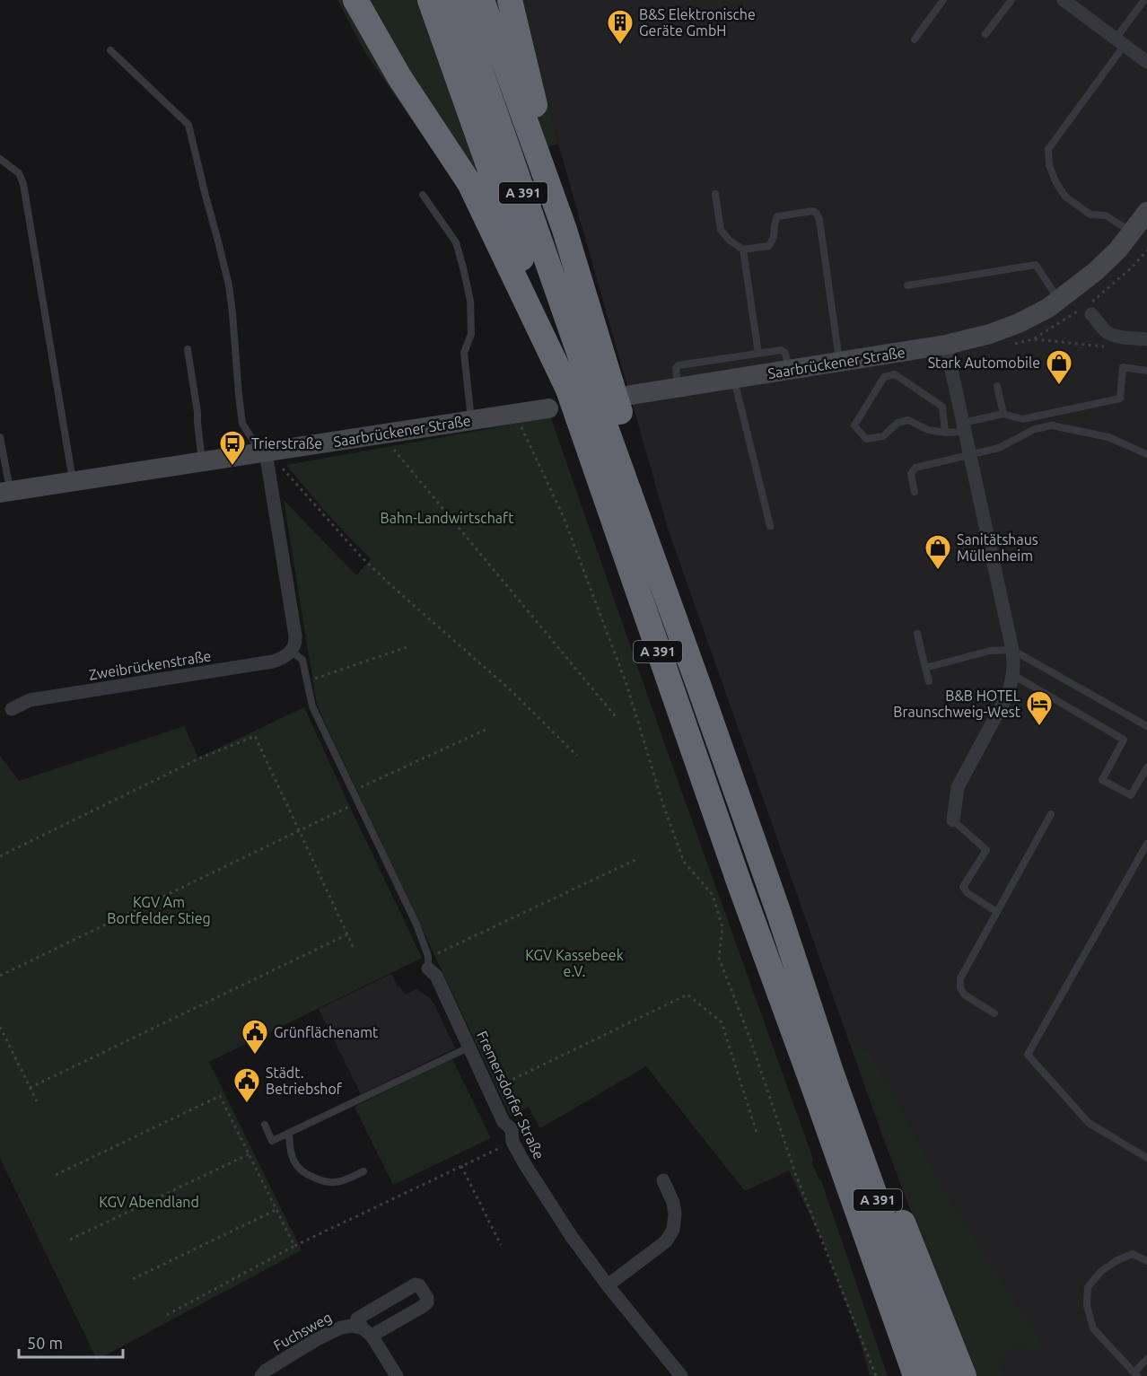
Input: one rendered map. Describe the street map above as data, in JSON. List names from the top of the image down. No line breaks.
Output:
{"streets":{"highway":["A 391"],"street":["Saarbrückener Straße","Zweibrückenstraße","Fremersdorfer Straße","Fuchsweg"]},"crossings":[["A 391","Saarbrückener Straße"]],"parks":["Bahn-Landwirtschaft","KGV Am Bortfelder Stieg","KGV Kassebeek e.V.","KGV Abendland"],"places":{"building":["B&S Elektronische Geräte GmbH"],"shop":["Stark Automobile","Sanitätshaus Müllenheim"],"bus stop":["Trierstraße"],"hotel":["B&B HOTEL Braunschweig-West"],"public building":["Grünflächenamt","Städt. Betriebshof"]},"scale_bar":"50 m"}
